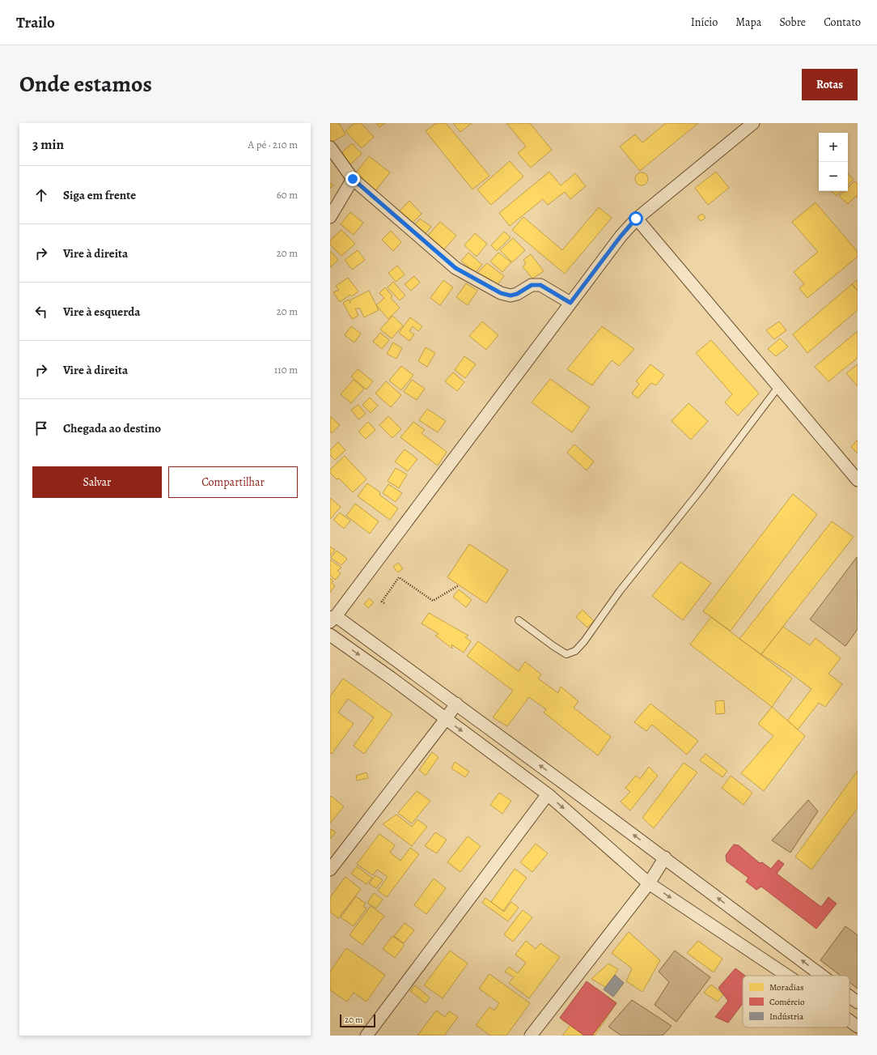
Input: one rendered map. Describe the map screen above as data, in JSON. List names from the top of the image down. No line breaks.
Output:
{"legend":["Moradias","Comércio","Indústria"],"scale_bar":"20 m","page":{"header":"Trailo","nav":["Início","Mapa","Sobre","Contato"],"title":"Onde estamos","buttons":["Rotas",["Salvar","Compartilhar"]],"heading":["3 min","A pé · 210 m"],"map_buttons":["+","−"],"list":[["Siga em frente","60 m"],["Vire à direita","20 m"],["Vire à esquerda","20 m"],["Vire à direita","110 m"],"Chegada ao destino"],"scale":"20 m"}}
